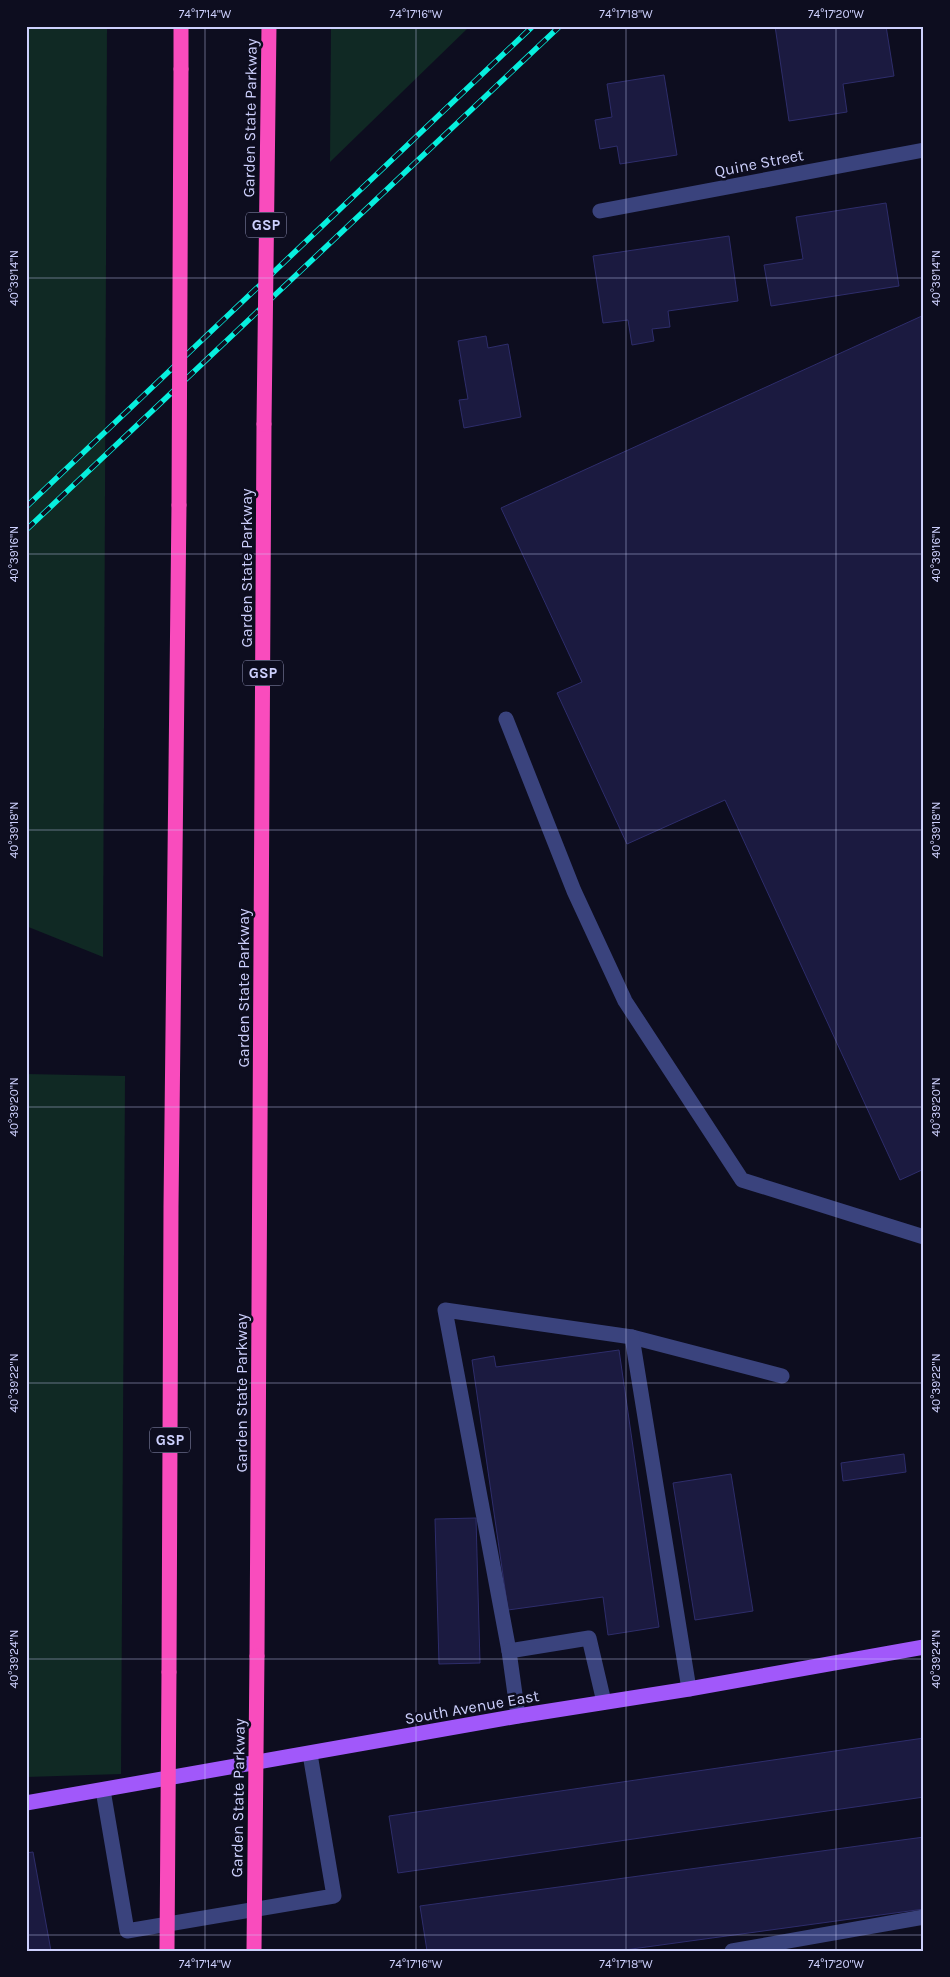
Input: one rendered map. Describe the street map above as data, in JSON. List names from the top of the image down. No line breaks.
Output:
{"streets":{"highway":["Garden State Parkway","GSP"],"main road":["South Avenue East"],"street":["Quine Street"]},"coordinates":["74°17'14\"W","74°17'16\"W","74°17'18\"W","74°17'20\"W","40°39'14\"N","40°39'16\"N","40°39'18\"N","40°39'20\"N","40°39'22\"N","40°39'24\"N"]}
